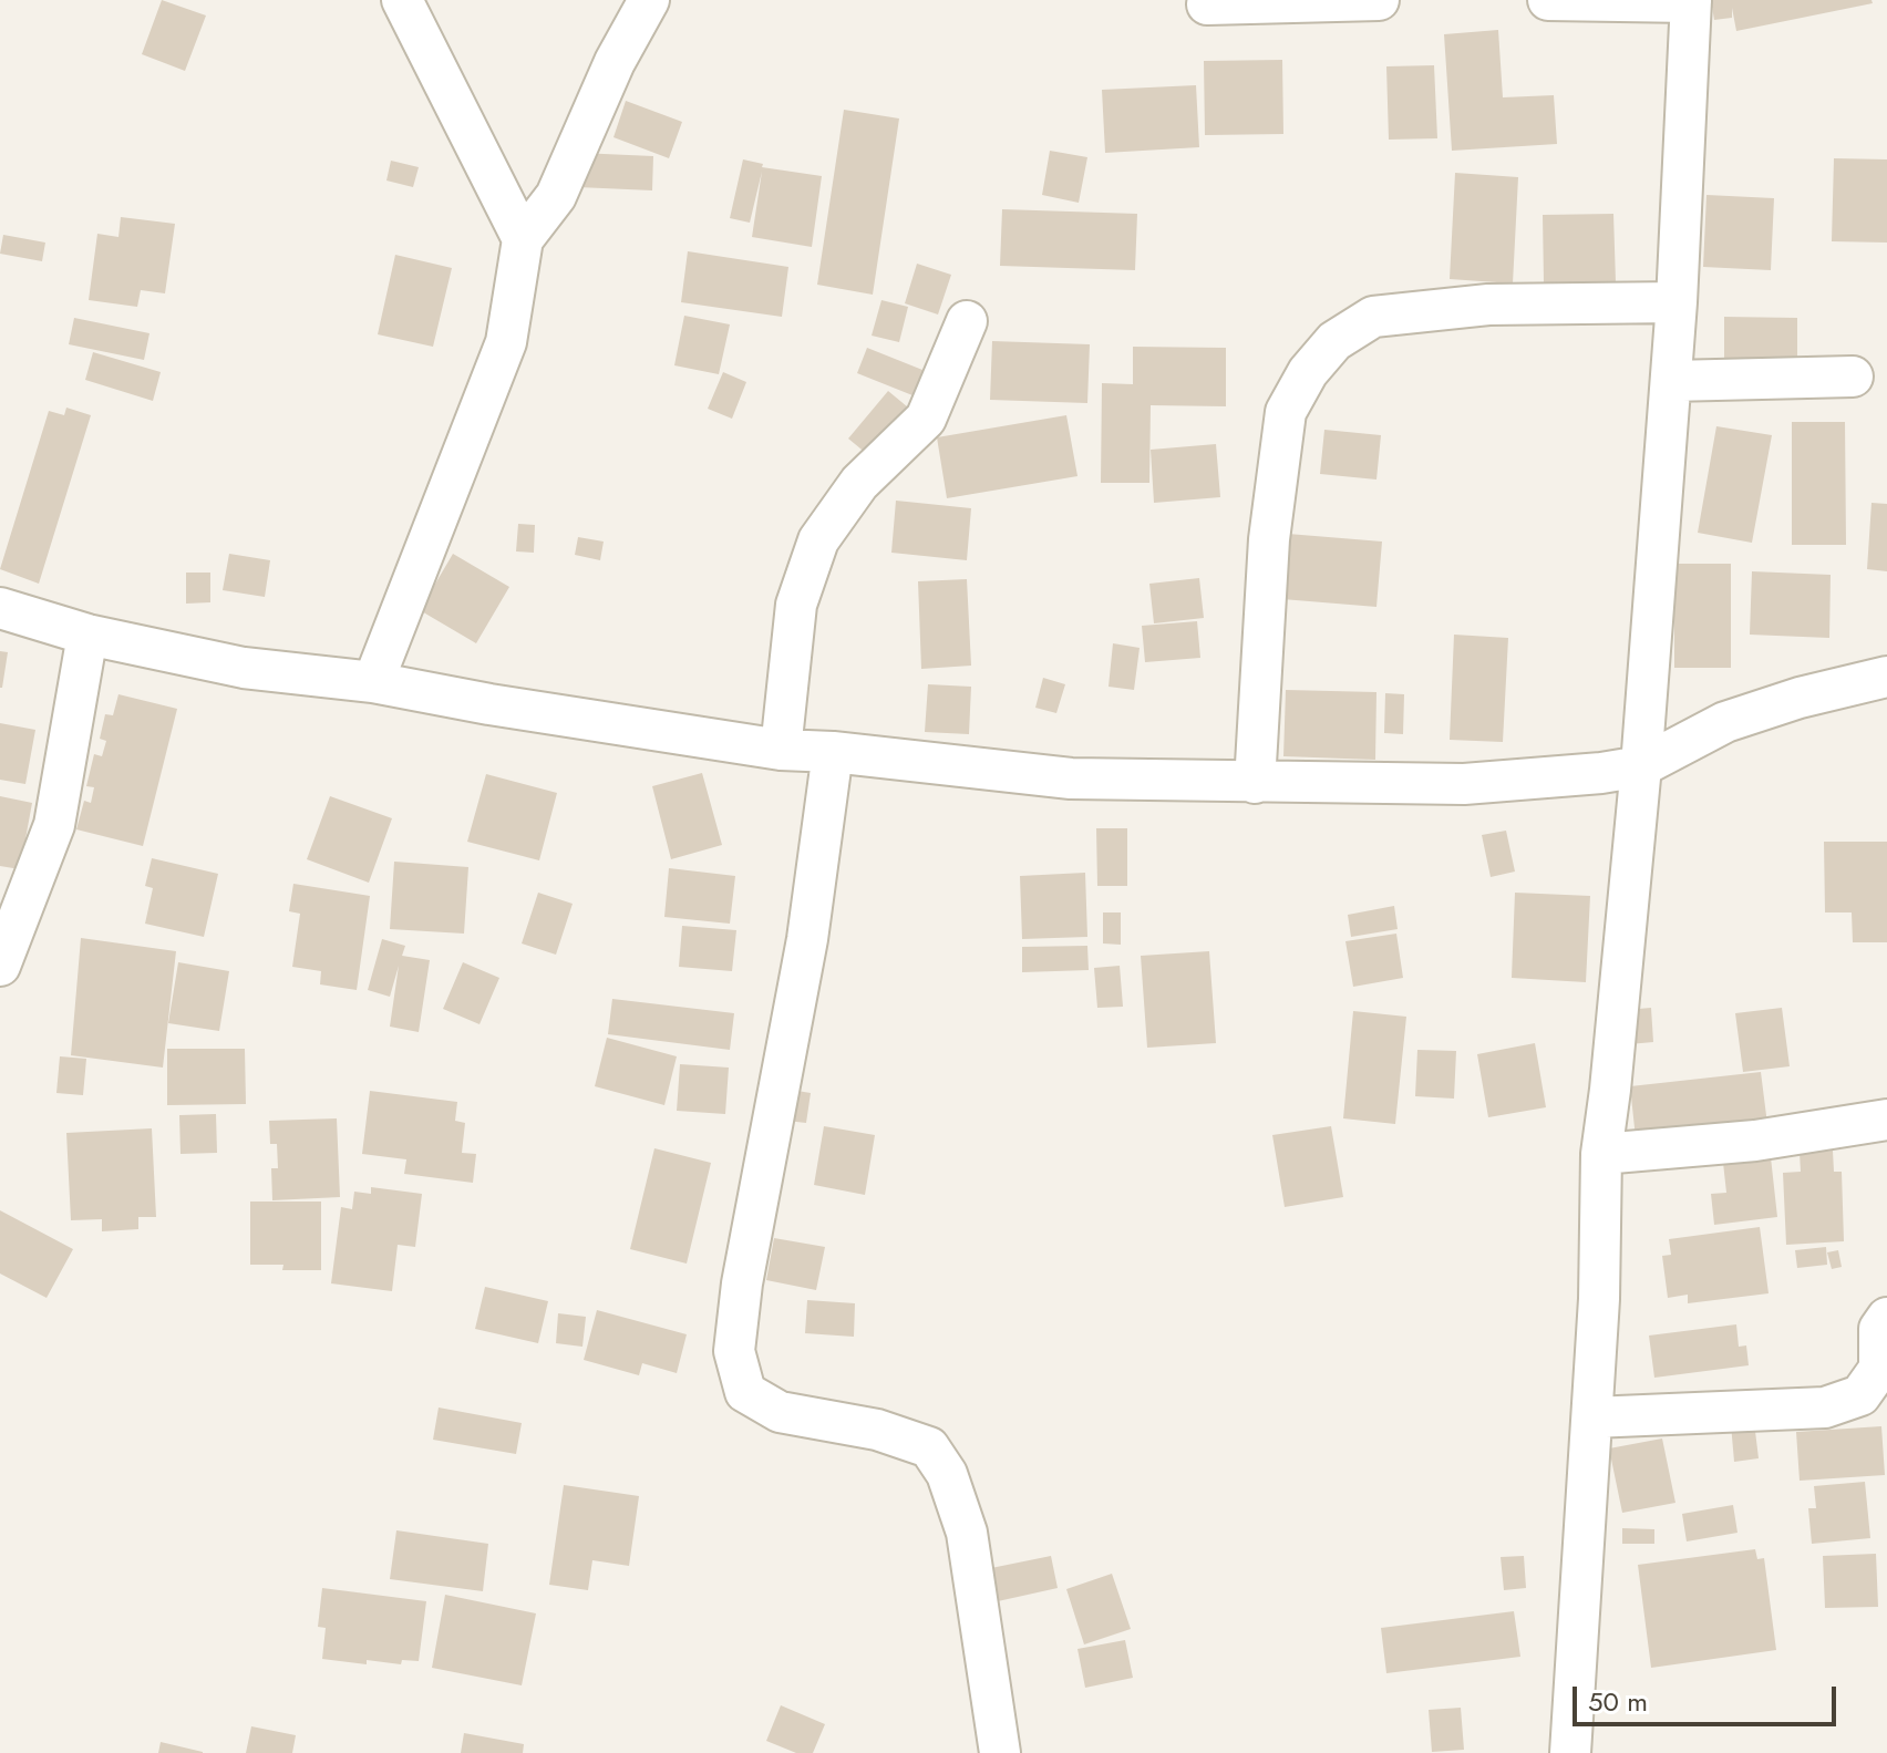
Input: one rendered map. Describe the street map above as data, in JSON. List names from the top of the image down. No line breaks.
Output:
{"scale_bar":"50 m"}
